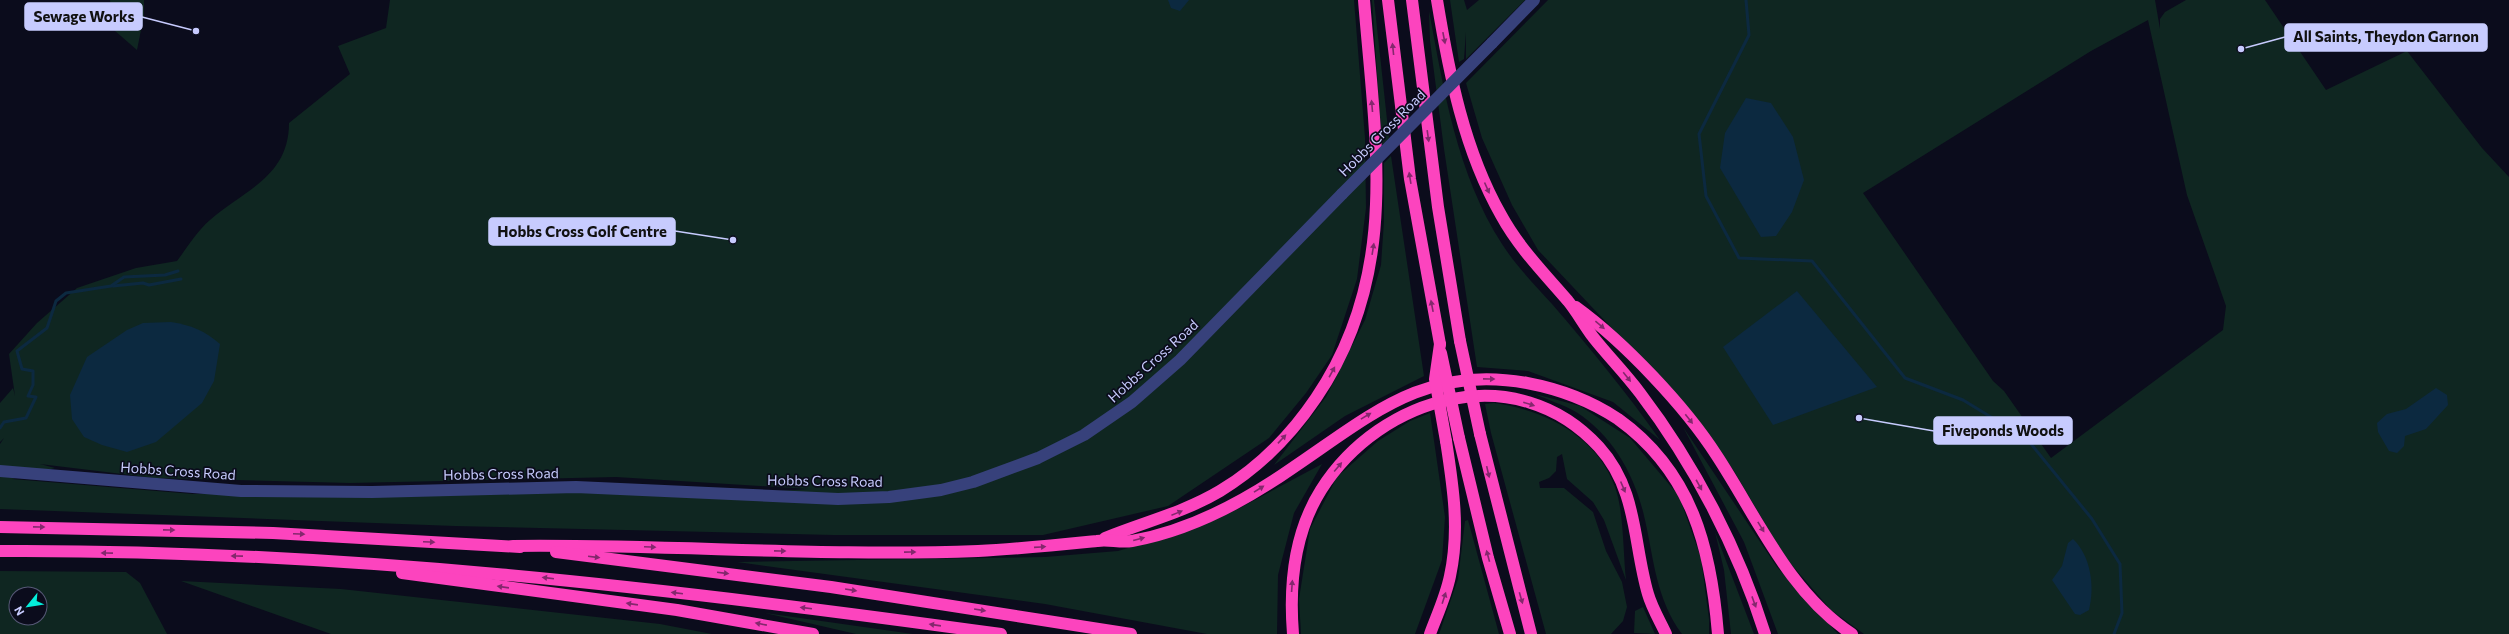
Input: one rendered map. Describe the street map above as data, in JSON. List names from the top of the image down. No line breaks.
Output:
{"streets":{"street":["Hobbs Cross Road"]},"places":["Sewage Works","All Saints, Theydon Garnon","Hobbs Cross Golf Centre","Fiveponds Woods"],"north":"bottom left"}
